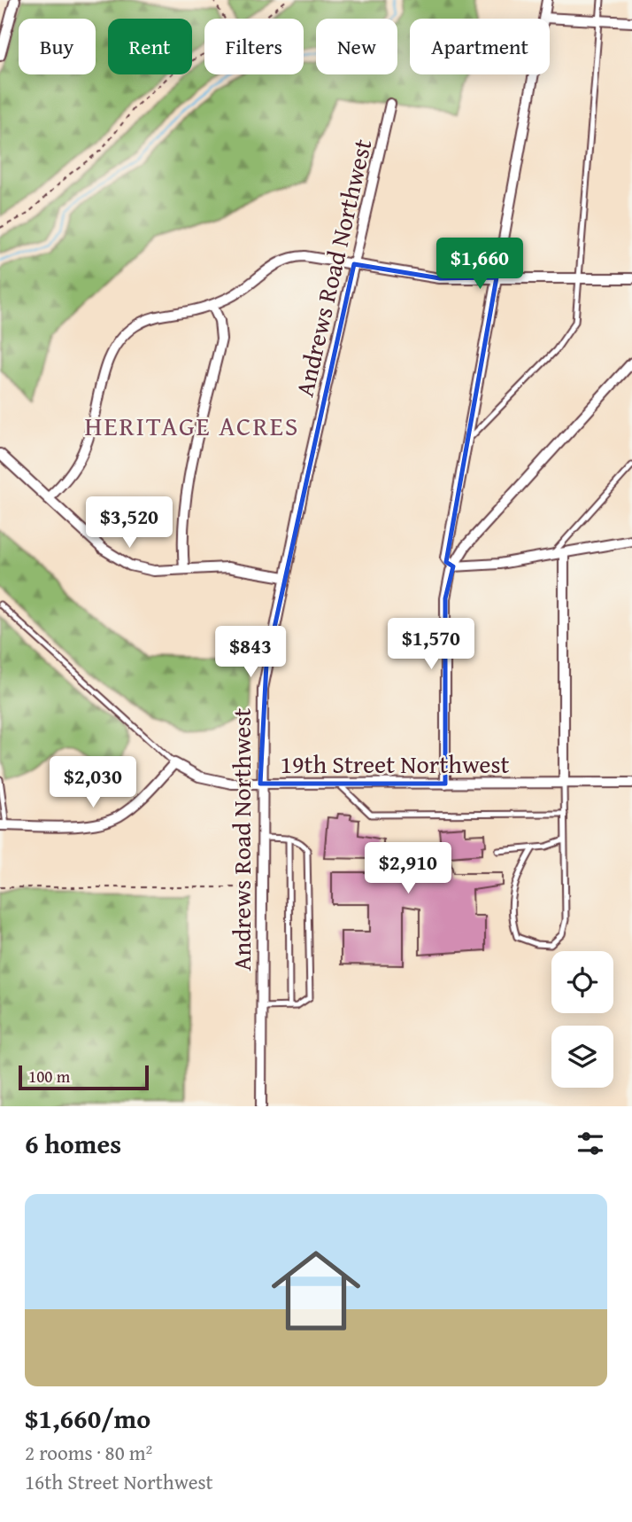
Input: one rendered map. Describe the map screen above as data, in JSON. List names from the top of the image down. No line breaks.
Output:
{"streets":{"street":["Andrews Road Northwest","19th Street Northwest"]},"crossings":[["Andrews Road Northwest","19th Street Northwest"]],"districts":["HERITAGE ACRES"],"scale_bar":"100 m","page":{"chip":["Buy","Rent","Filters","New","Apartment"],"price":["$1,660","$3,520","$1,570","$843","$2,030","$2,910"],"scale":"100 m","heading":"6 homes","list":[{"name":"$1,660/mo","note":"2 rooms · 80 m² · 16th Street Northwest"}]}}
